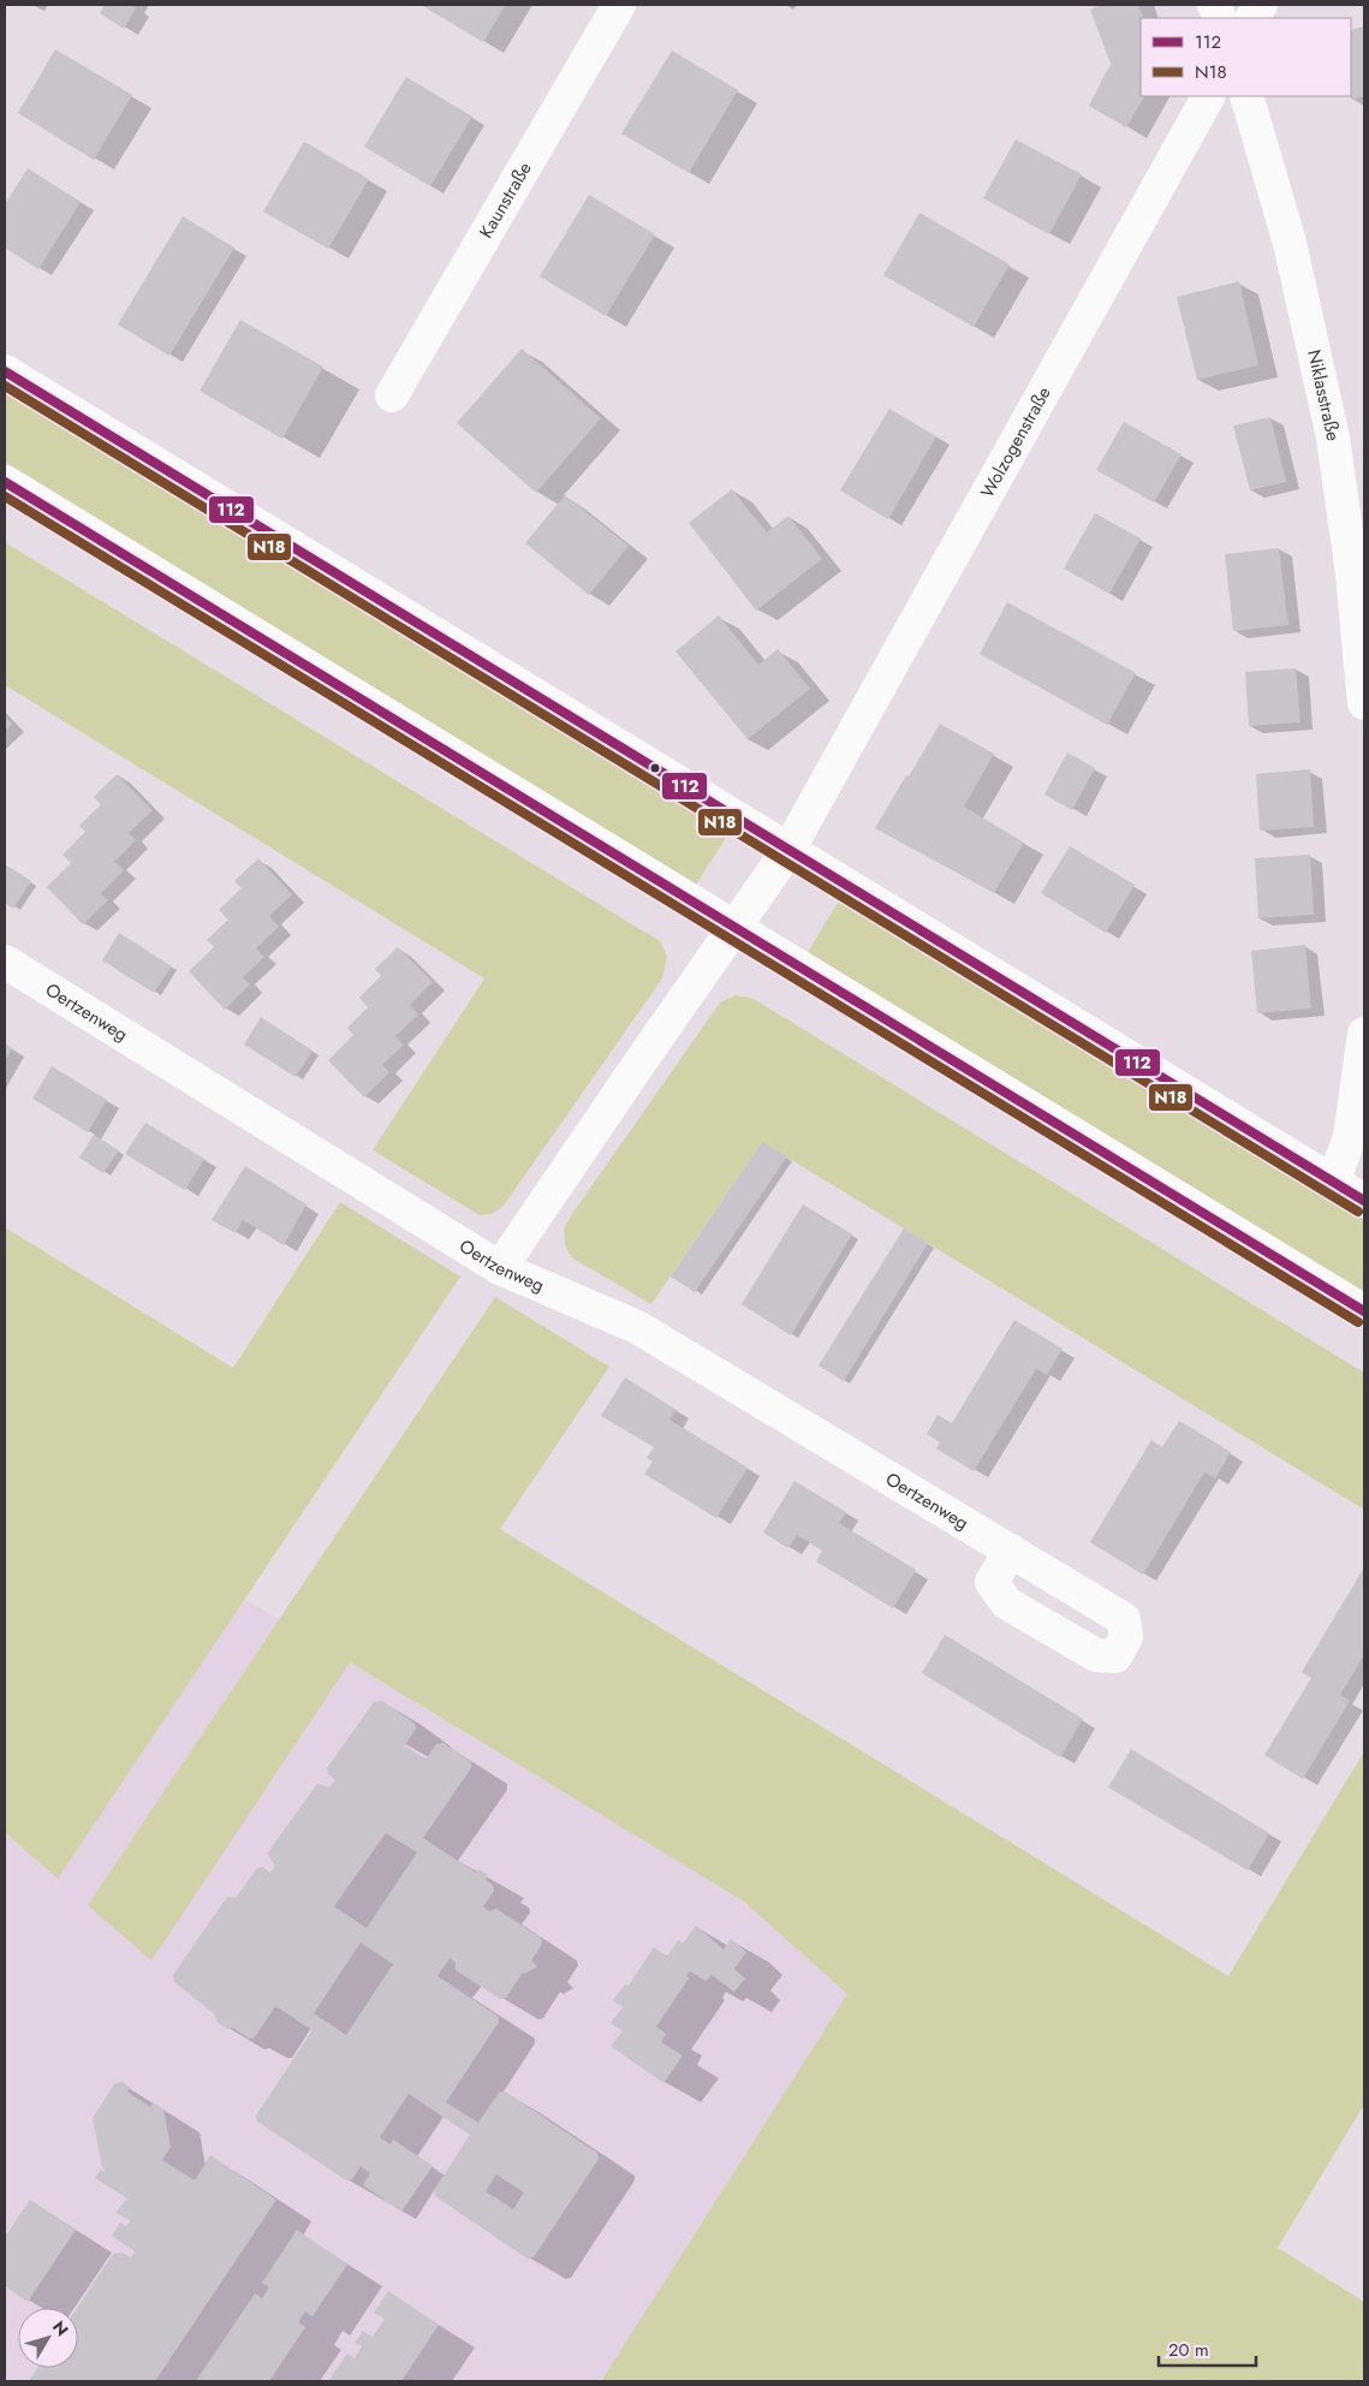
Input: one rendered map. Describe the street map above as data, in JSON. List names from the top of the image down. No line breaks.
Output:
{"streets":{"street":["Kaunstraße","Niklasstraße","Wolzogenstraße","Oertzenweg"]},"crossings":[["Wolzogenstraße","Oertzenweg"]],"lines":["transit line 112","transit line N18"],"legend":["112","N18"],"scale_bar":"20 m","north":"top right"}
